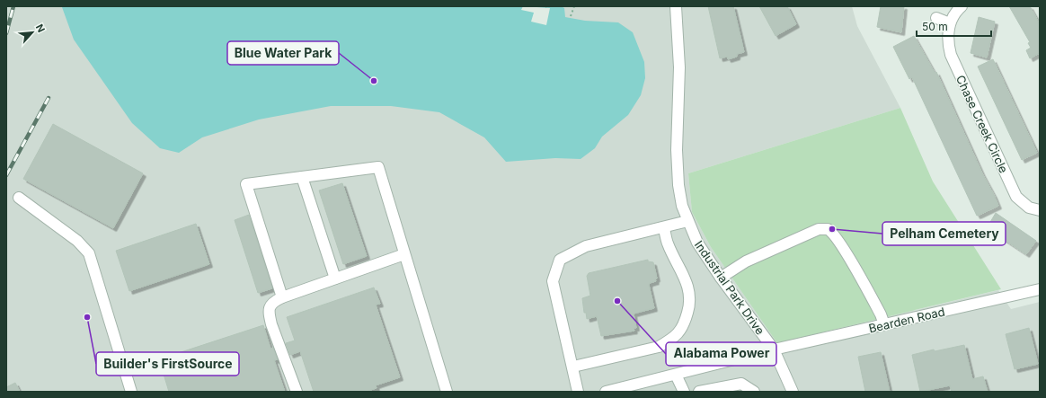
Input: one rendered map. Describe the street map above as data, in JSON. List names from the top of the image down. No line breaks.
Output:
{"streets":{"street":["Chase Creek Circle","Industrial Park Drive","Bearden Road"]},"crossings":[["Industrial Park Drive","Bearden Road"]],"places":["Blue Water Park","Pelham Cemetery","Alabama Power","Builder's FirstSource"],"scale_bar":"50 m","north":"top right"}
